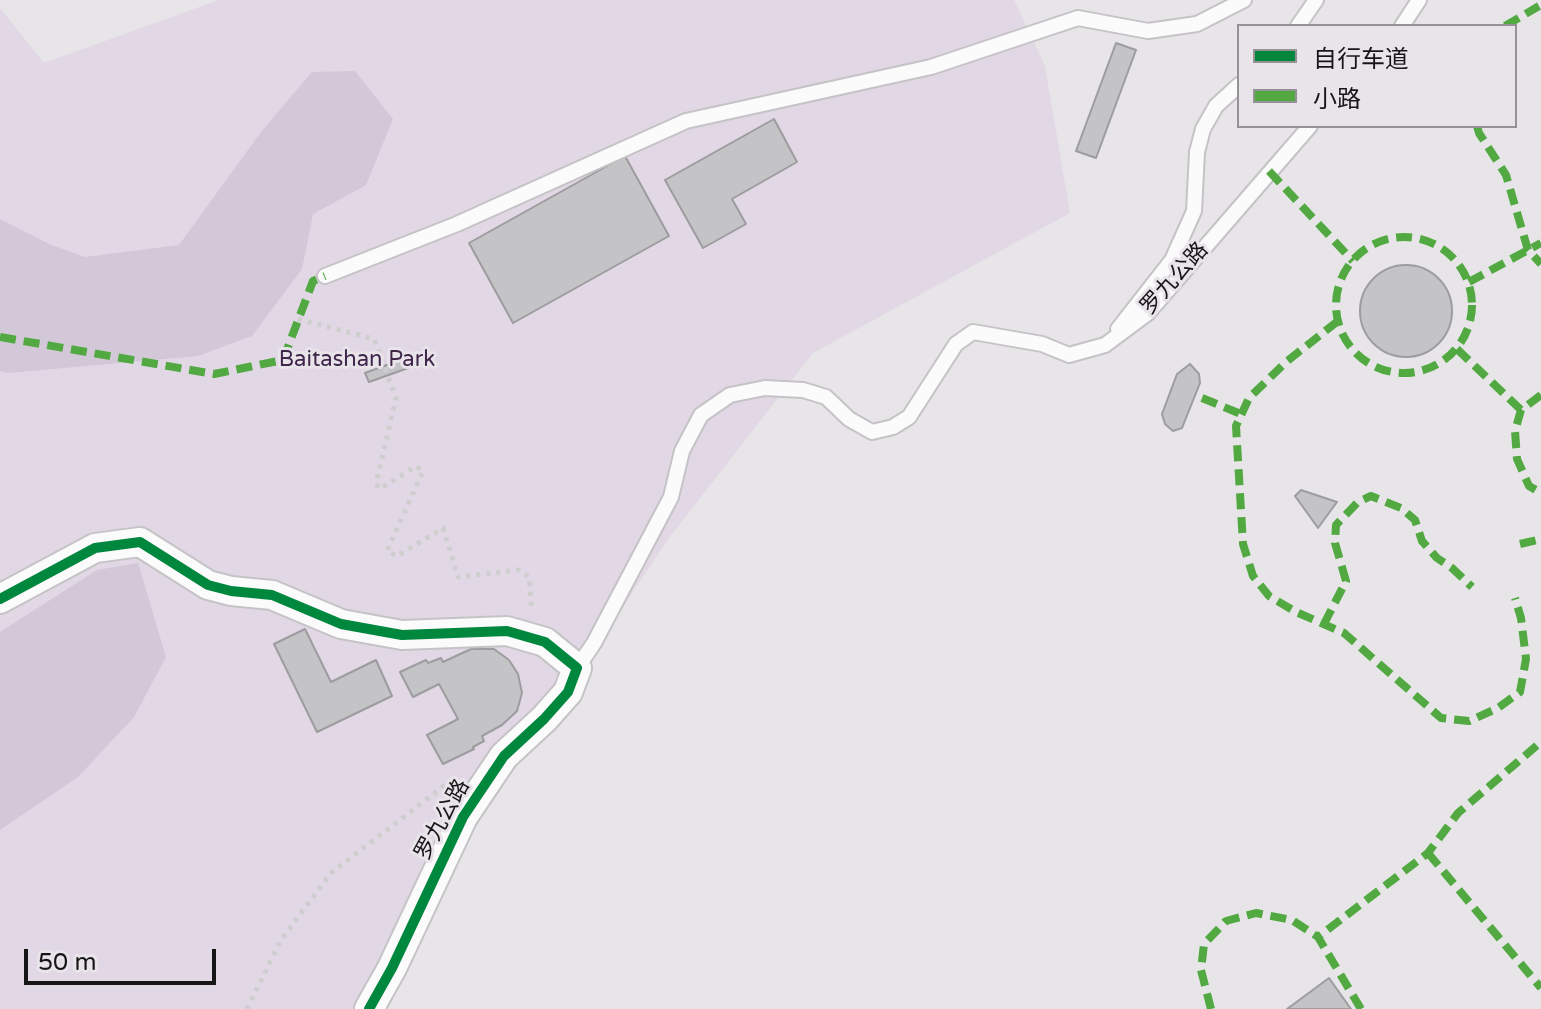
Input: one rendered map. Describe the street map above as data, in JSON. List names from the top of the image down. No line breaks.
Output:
{"streets":{"street":["罗九公路"]},"parks":["Baitashan Park"],"legend":["自行车道","小路"],"scale_bar":"50 m"}
